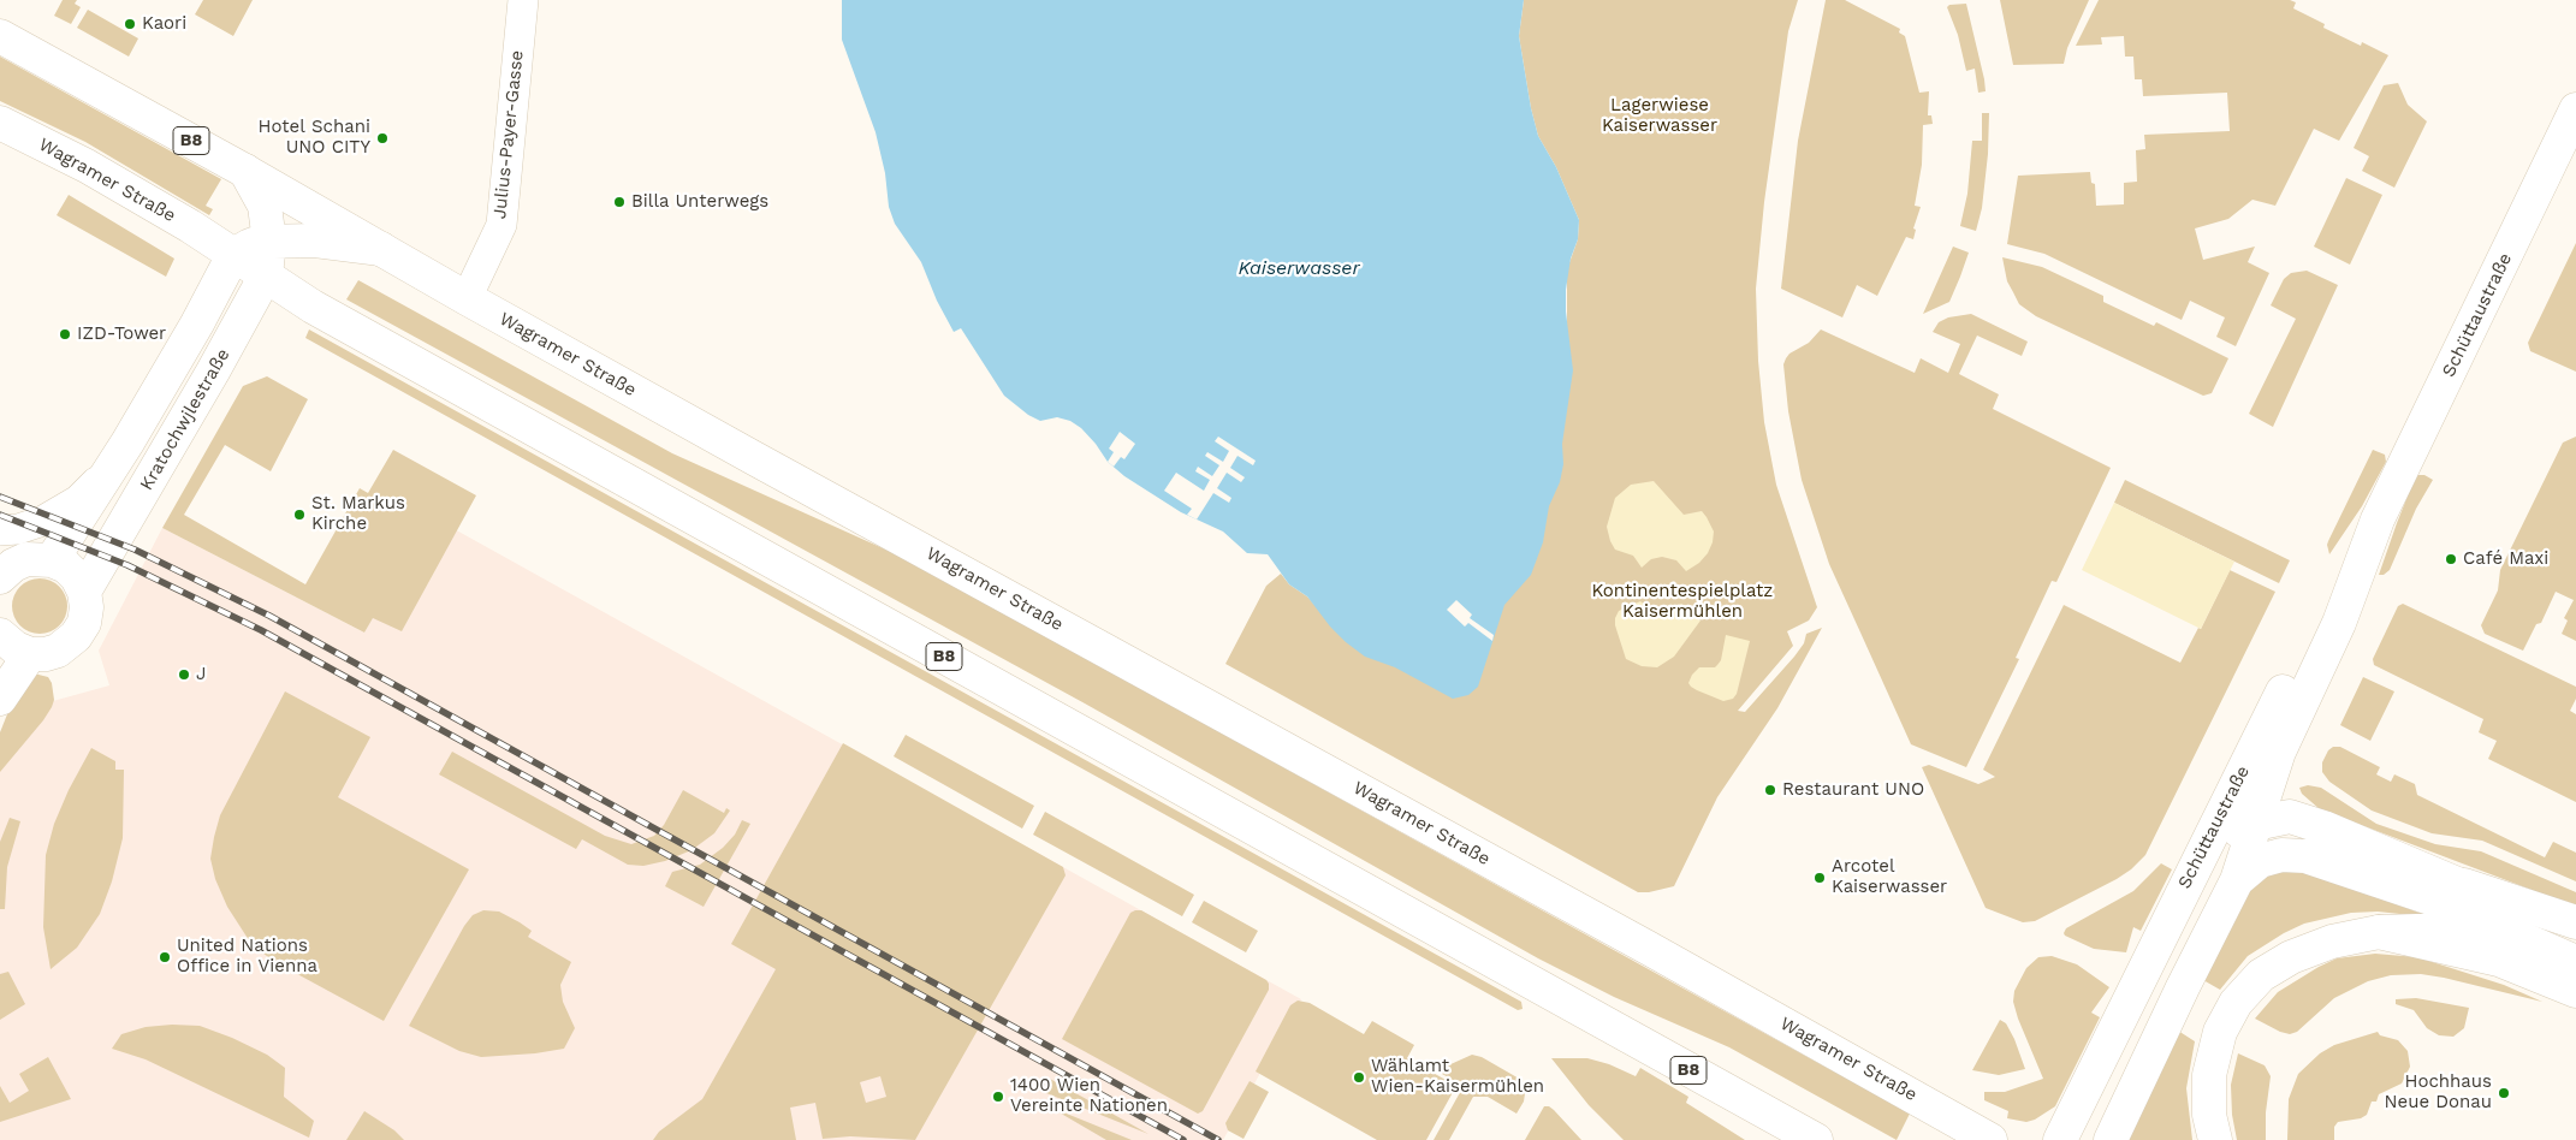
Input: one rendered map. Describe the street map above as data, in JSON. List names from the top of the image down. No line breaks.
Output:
{"streets":{"main road":["B8","Wagramer Straße","Schüttaustraße","Kratochwjlestraße"],"street":["Julius-Payer-Gasse"]},"crossings":[["Julius-Payer-Gasse","Wagramer Straße"],["Wagramer Straße","Kratochwjlestraße"]],"water":["Kaiserwasser"],"parks":["Lagerwiese Kaiserwasser","Kontinentespielplatz Kaisermühlen"],"places":["Kaori","Hotel Schani UNO CITY","Billa Unterwegs","IZD-Tower","St. Markus Kirche","Café Maxi","J","Restaurant UNO","Arcotel Kaiserwasser","United Nations Office in Vienna","Wählamt Wien-Kaisermühlen","Hochhaus Neue Donau","1400 Wien Vereinte Nationen"]}
